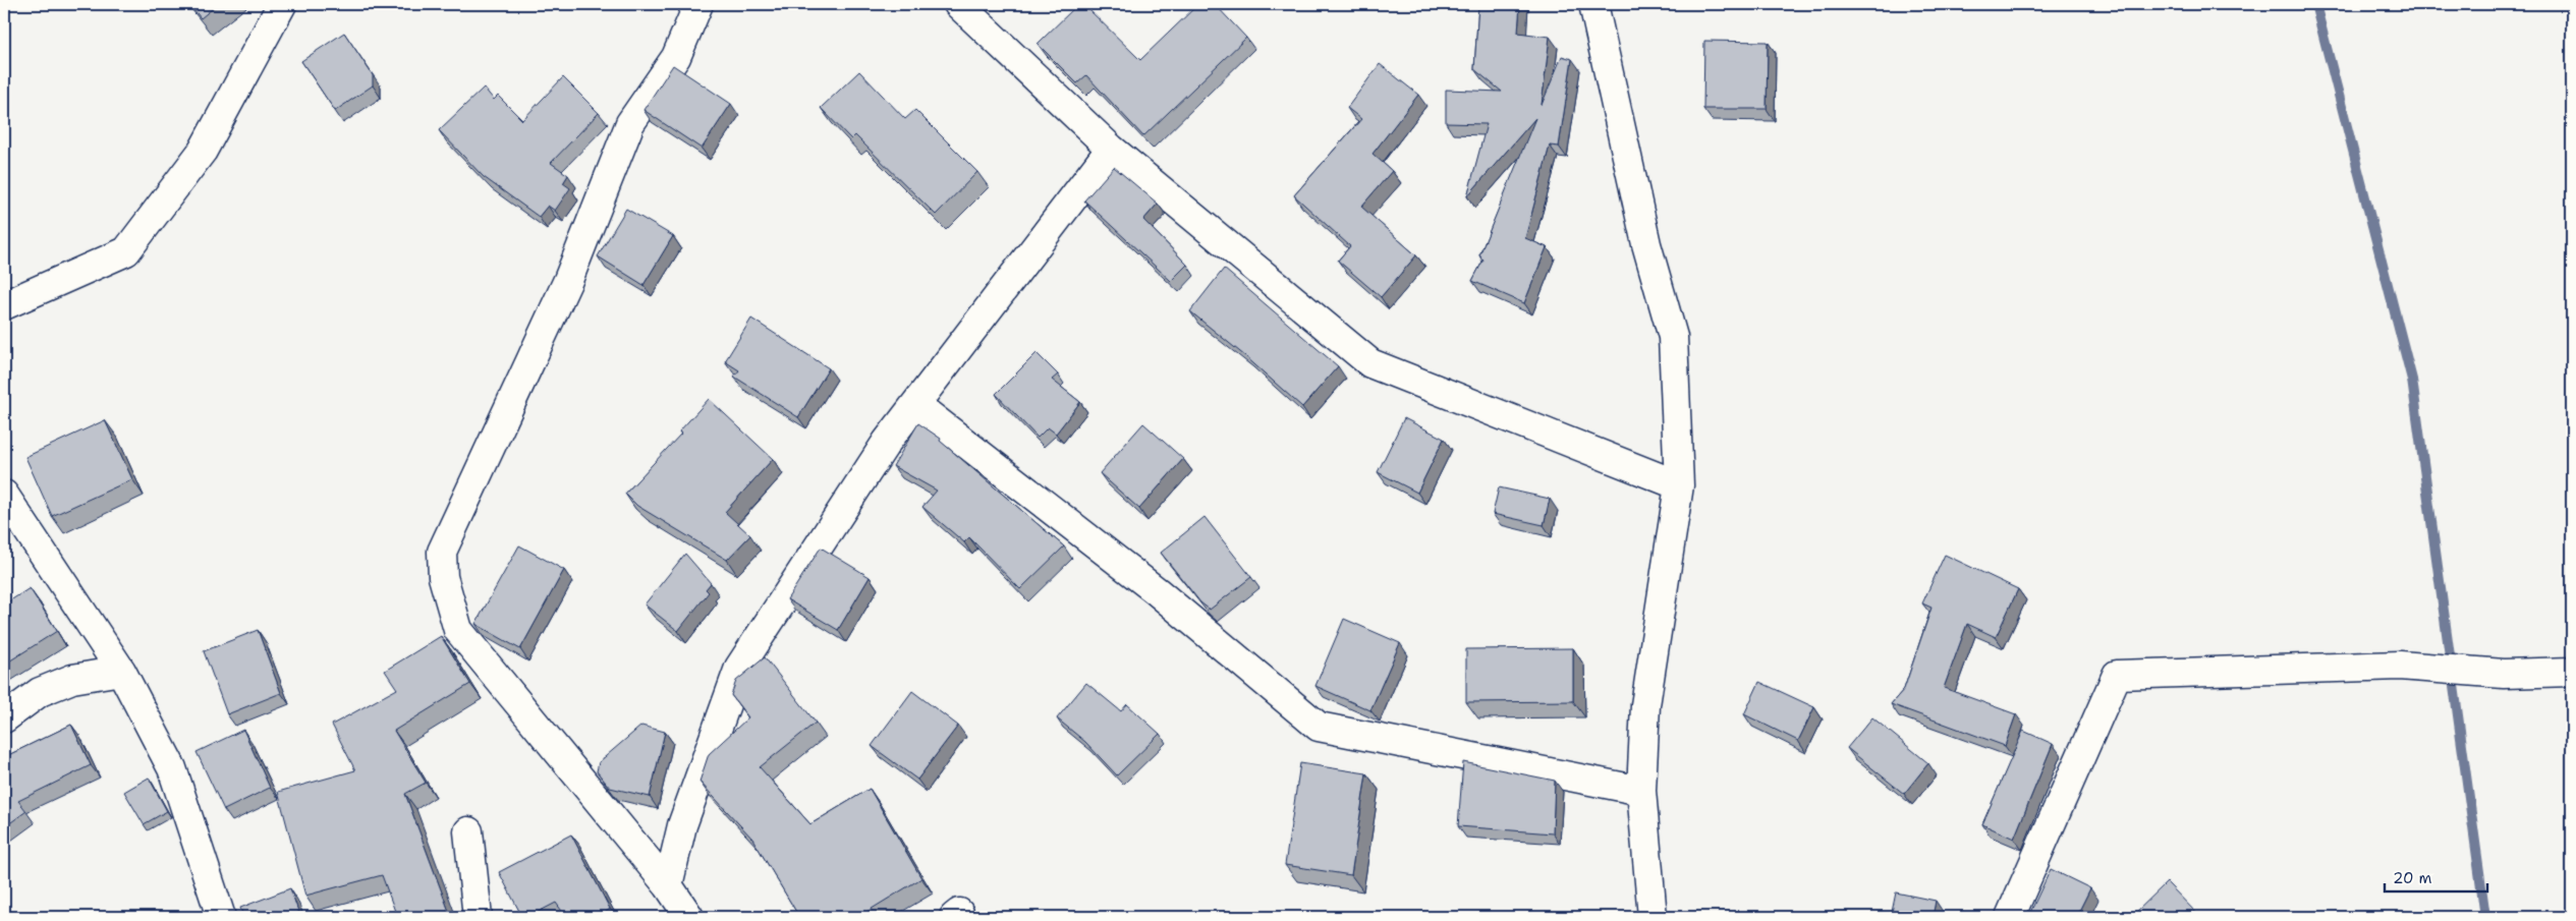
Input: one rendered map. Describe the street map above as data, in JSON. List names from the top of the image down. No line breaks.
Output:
{"scale_bar":"20 m"}
